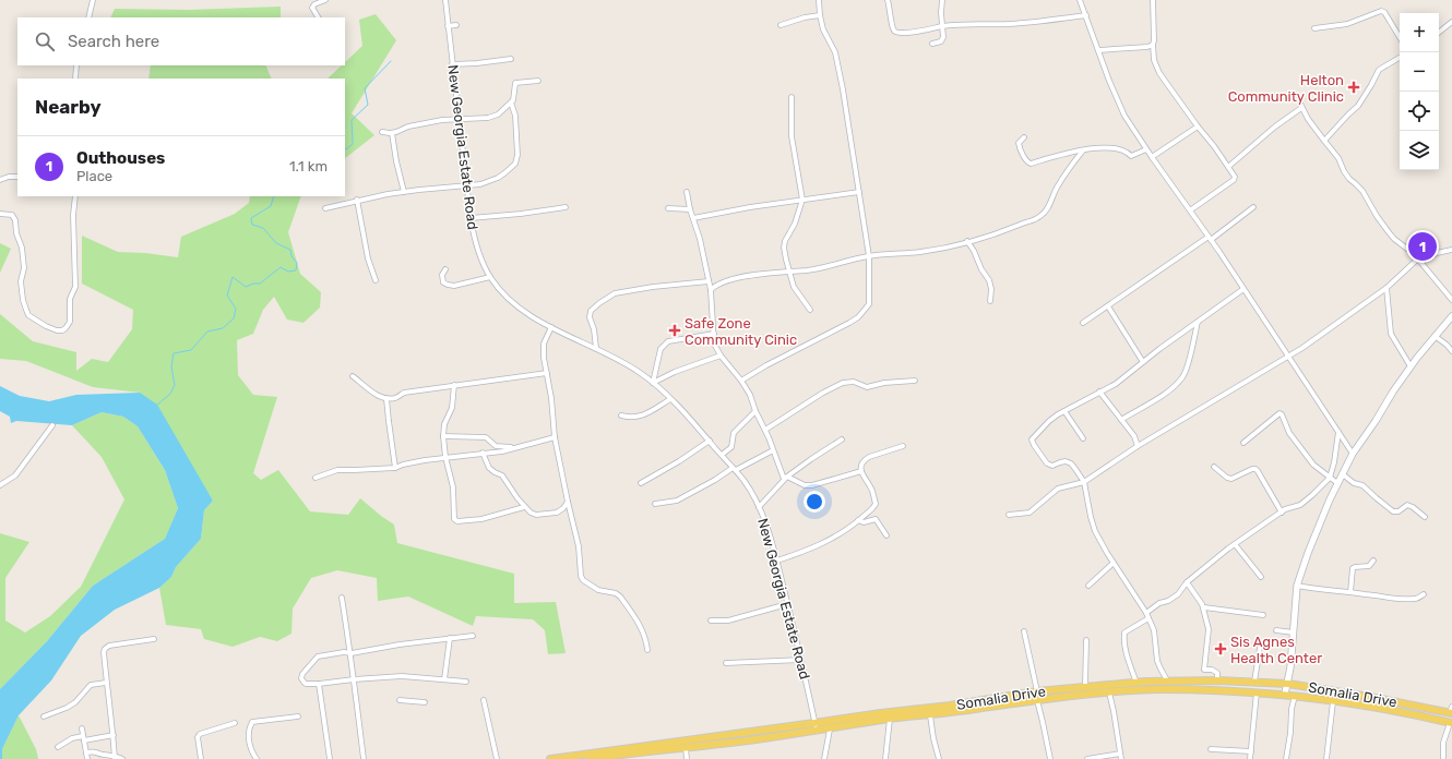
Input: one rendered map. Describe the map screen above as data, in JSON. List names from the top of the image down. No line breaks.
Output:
{"streets":{"main road":["Somalia Drive"],"street":["New Georgia Estate Road"]},"crossings":[["New Georgia Estate Road","Somalia Drive"]],"places":{"health":["Helton Community Clinic","Safe Zone Community Cinic","Sis Agnes Health Center"]},"page":{"map_buttons":["+","−"],"search":"Search here","heading":"Nearby","list":[{"mark":"1","name":"Outhouses","note":"Place","value":"1.1 km"}],"pins":"1"}}
